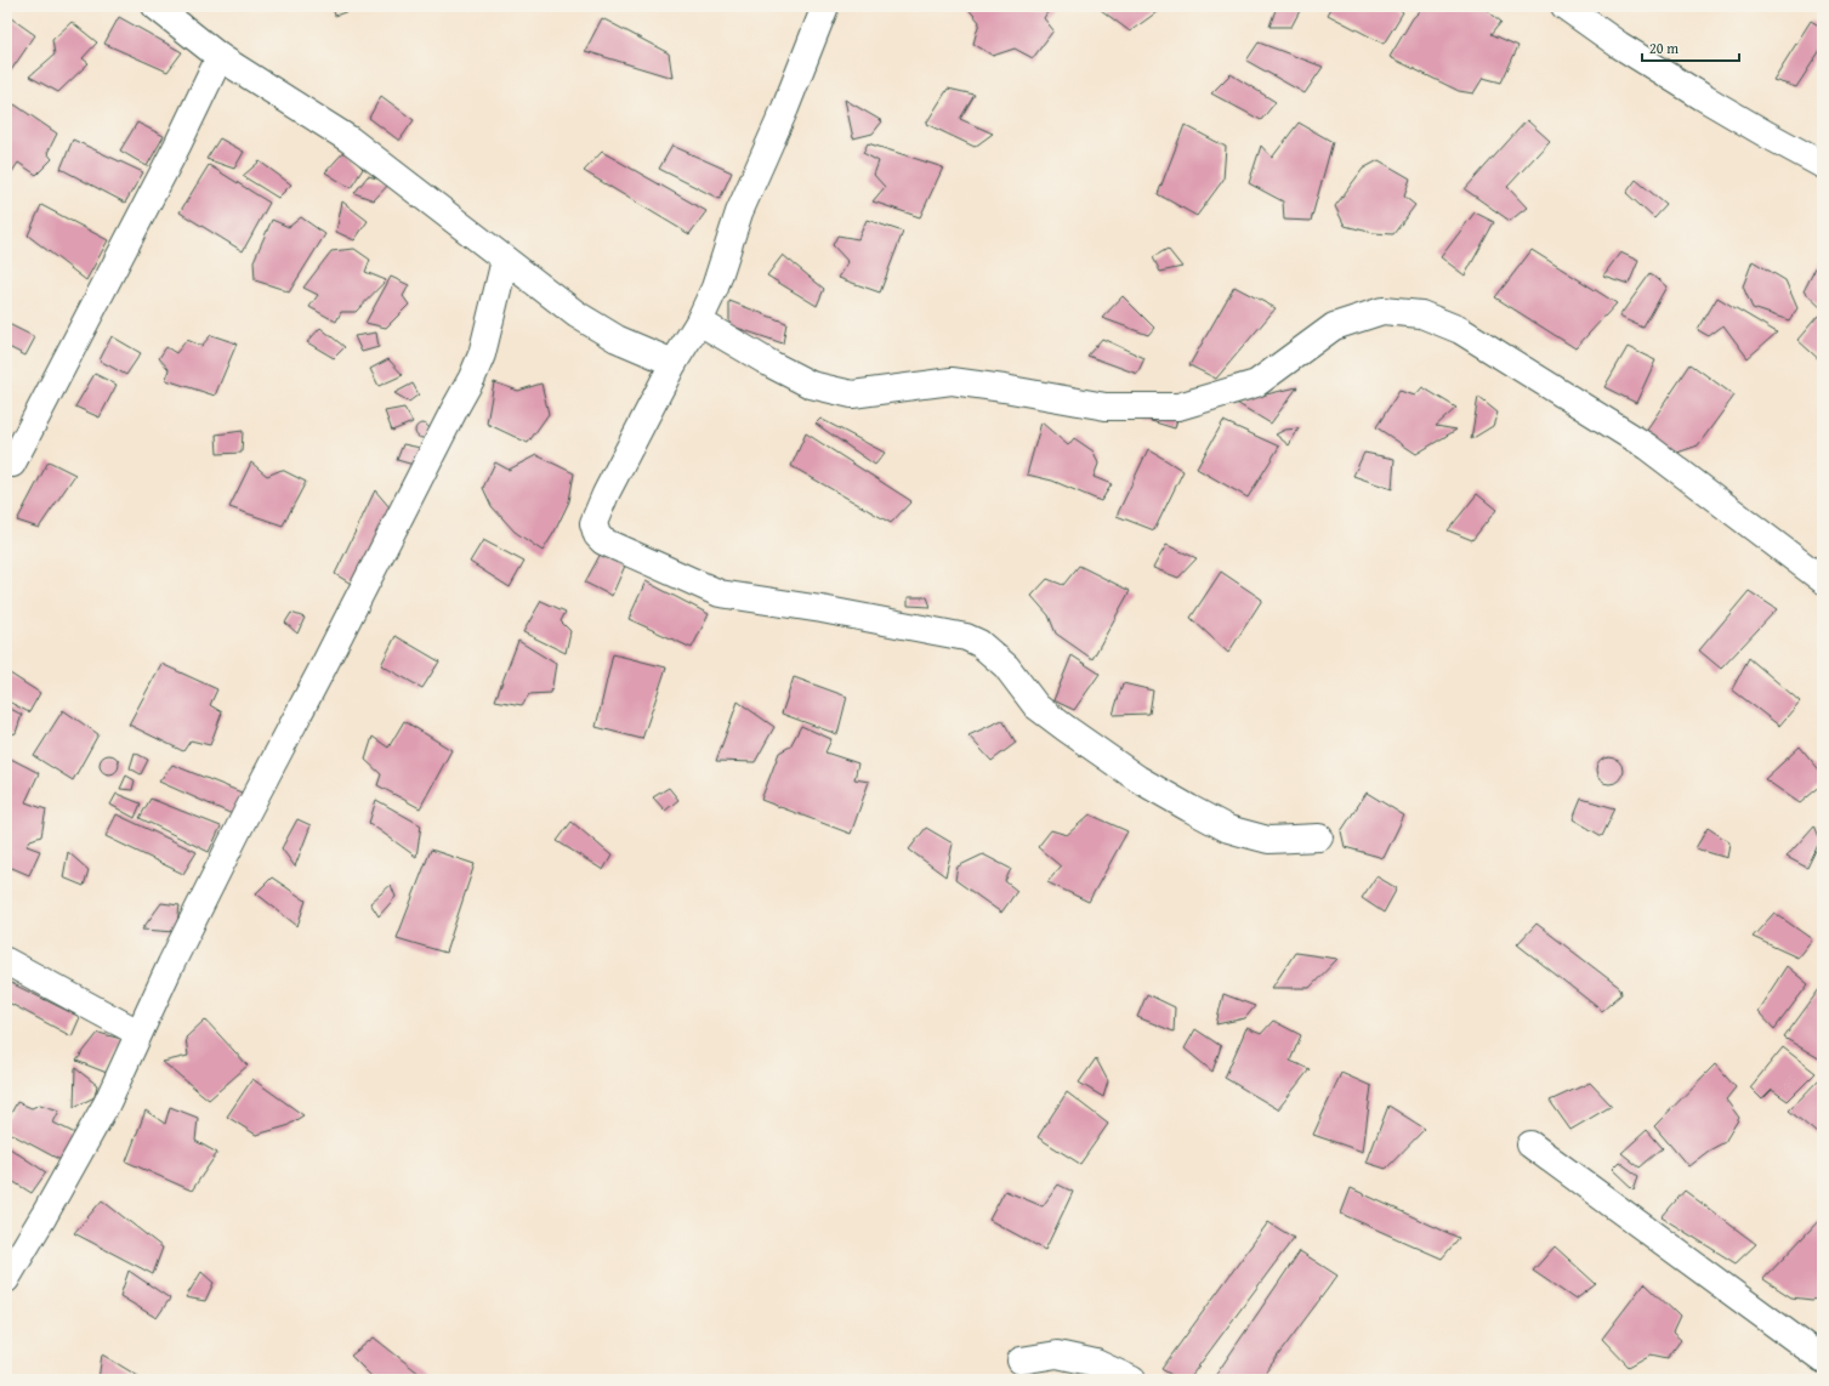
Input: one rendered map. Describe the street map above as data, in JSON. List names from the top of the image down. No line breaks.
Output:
{"scale_bar":"20 m"}
